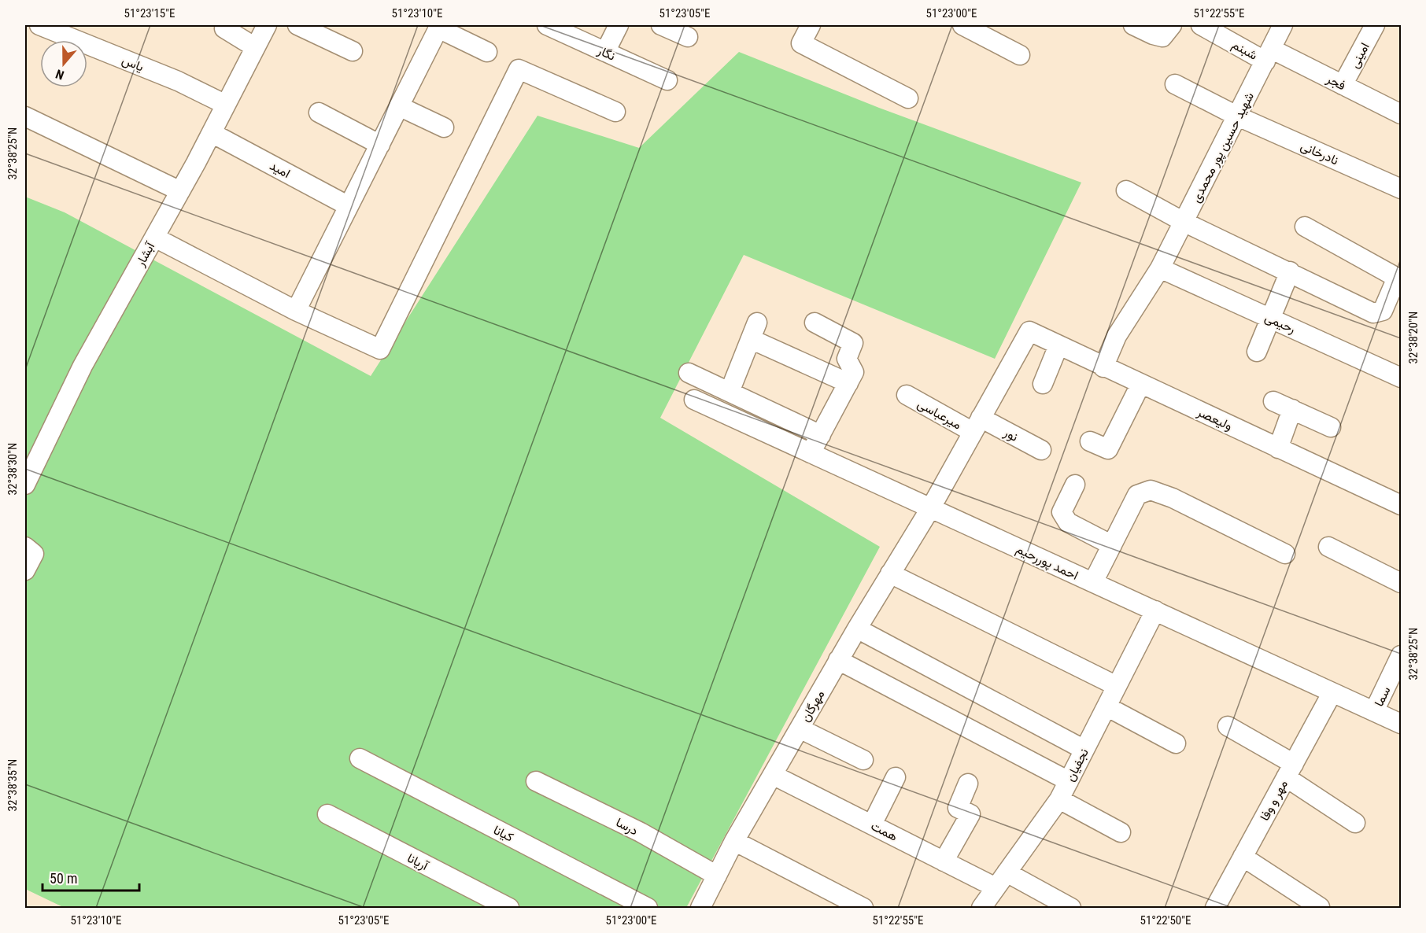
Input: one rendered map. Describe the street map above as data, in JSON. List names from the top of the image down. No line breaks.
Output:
{"streets":{"street":["شبنم","نگار","امینی","یاس","فجر","شهید حسین پور محمدی","نادرخانی","امید","آبشار","رحیمی","میرعباسی","ولیعصر","نور","احمد پوررحیم","سما","مهرگان","نجفیان","مهر و وفا","درسا","همت","کیانا","آریانا"]},"crossings":[["شبنم","فجر"],["شبنم","شهید حسین پور محمدی"],["امینی","فجر"],["یاس","آبشار"],["فجر","شهید حسین پور محمدی"],["شهید حسین پور محمدی","نادرخانی"],["شهید حسین پور محمدی","رحیمی"],["شهید حسین پور محمدی","ولیعصر"],["امید","آبشار"],["میرعباسی","نور"],["میرعباسی","مهرگان"],["ولیعصر","مهرگان"],["نور","مهرگان"],["احمد پوررحیم","سما"],["احمد پوررحیم","مهرگان"],["احمد پوررحیم","نجفیان"],["احمد پوررحیم","مهر و وفا"],["مهرگان","درسا"],["مهرگان","همت"],["نجفیان","همت"]],"scale_bar":"50 m","north":"bottom","coordinates":["51°23'15\"E","51°23'10\"E","51°23'05\"E","51°23'00\"E","51°22'55\"E","32°38'25\"N","32°38'20\"N","32°38'30\"N","32°38'35\"N","51°22'50\"E"]}
